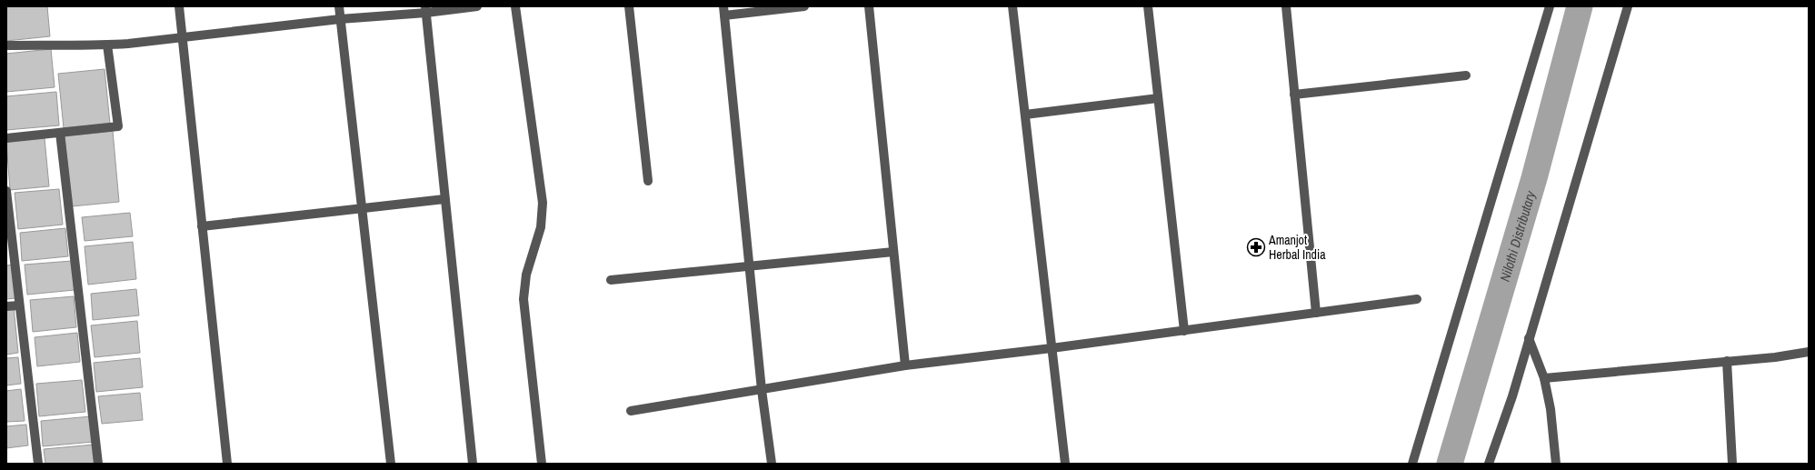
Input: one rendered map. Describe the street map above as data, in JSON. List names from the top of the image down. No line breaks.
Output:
{"water":["Nilothi Distributary"],"places":{"pharmacy":["Amanjot Herbal India"]}}
